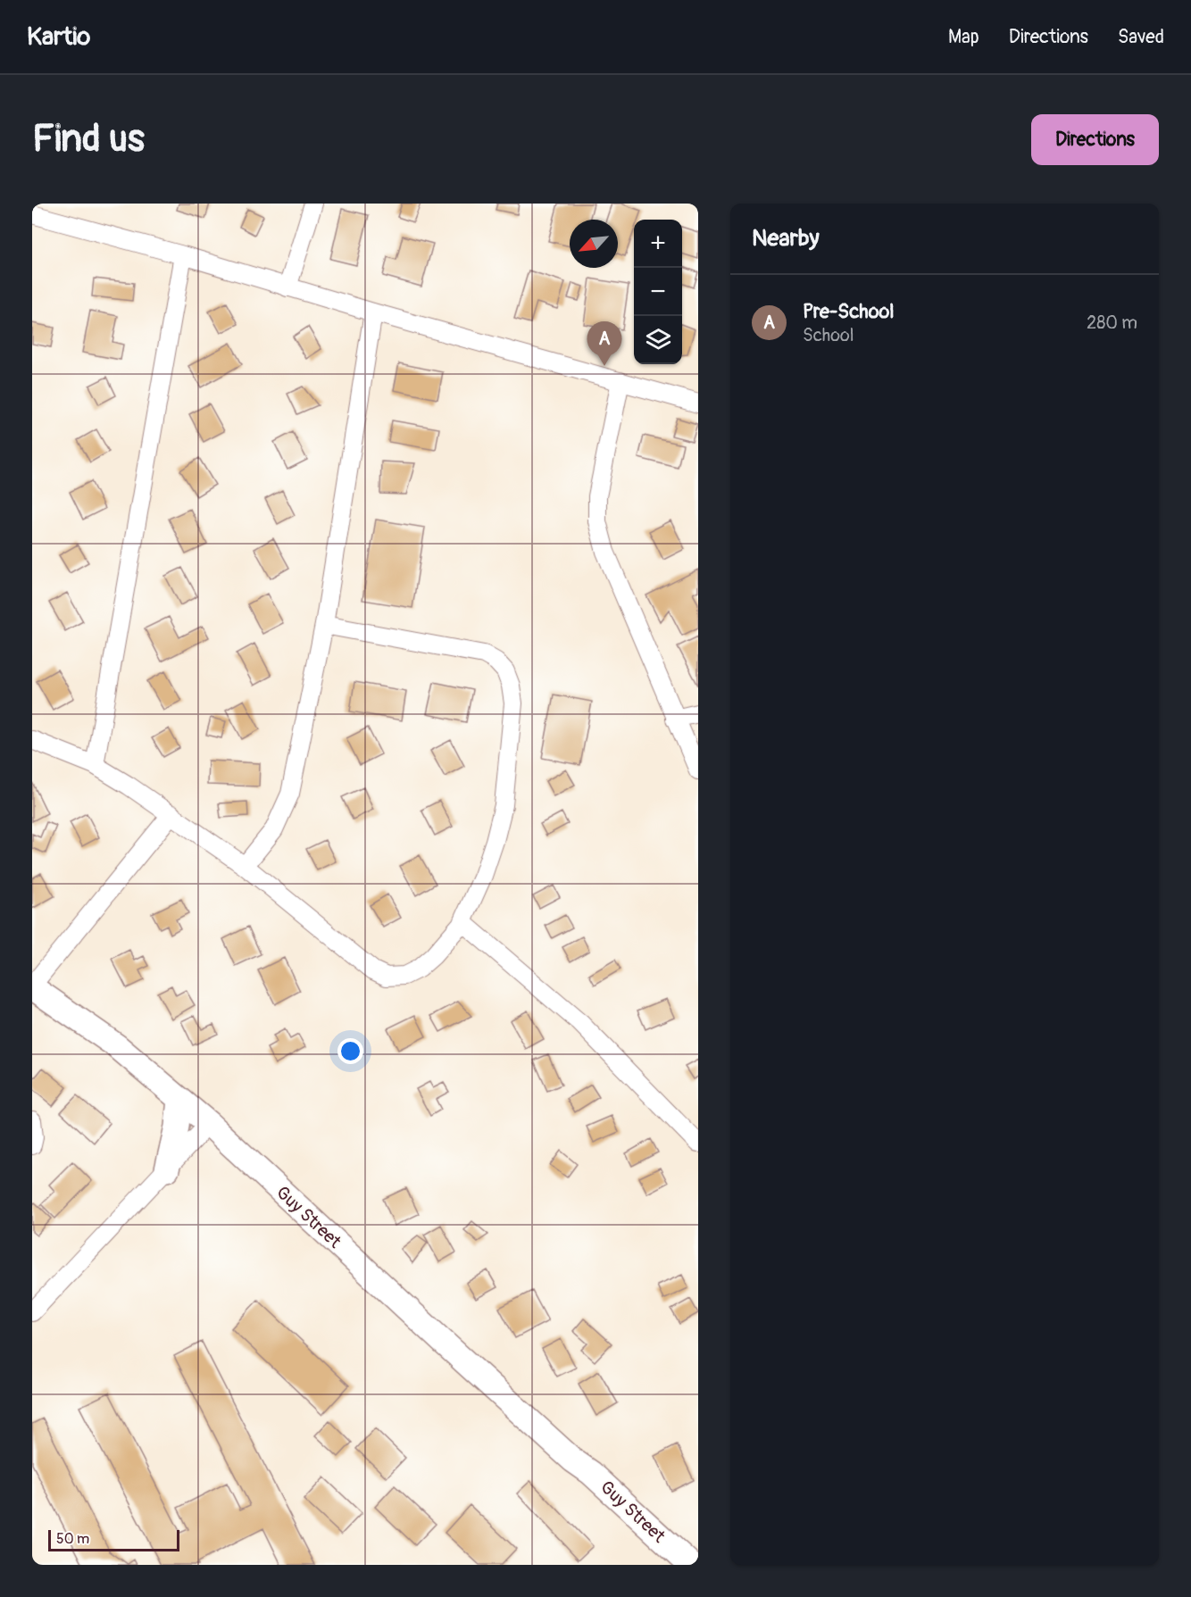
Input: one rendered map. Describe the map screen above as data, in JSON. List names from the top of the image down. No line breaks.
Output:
{"streets":{"street":["Guy Street"]},"scale_bar":"50 m","north":"bottom left","page":{"header":"Kartio","nav":["Map","Directions","Saved"],"buttons":"Directions","title":"Find us","heading":"Nearby","map_buttons":["+","−"],"list":[{"mark":"A","name":"Pre-School","note":"School","value":"280 m"}],"pins":"A","scale":"50 m"}}
